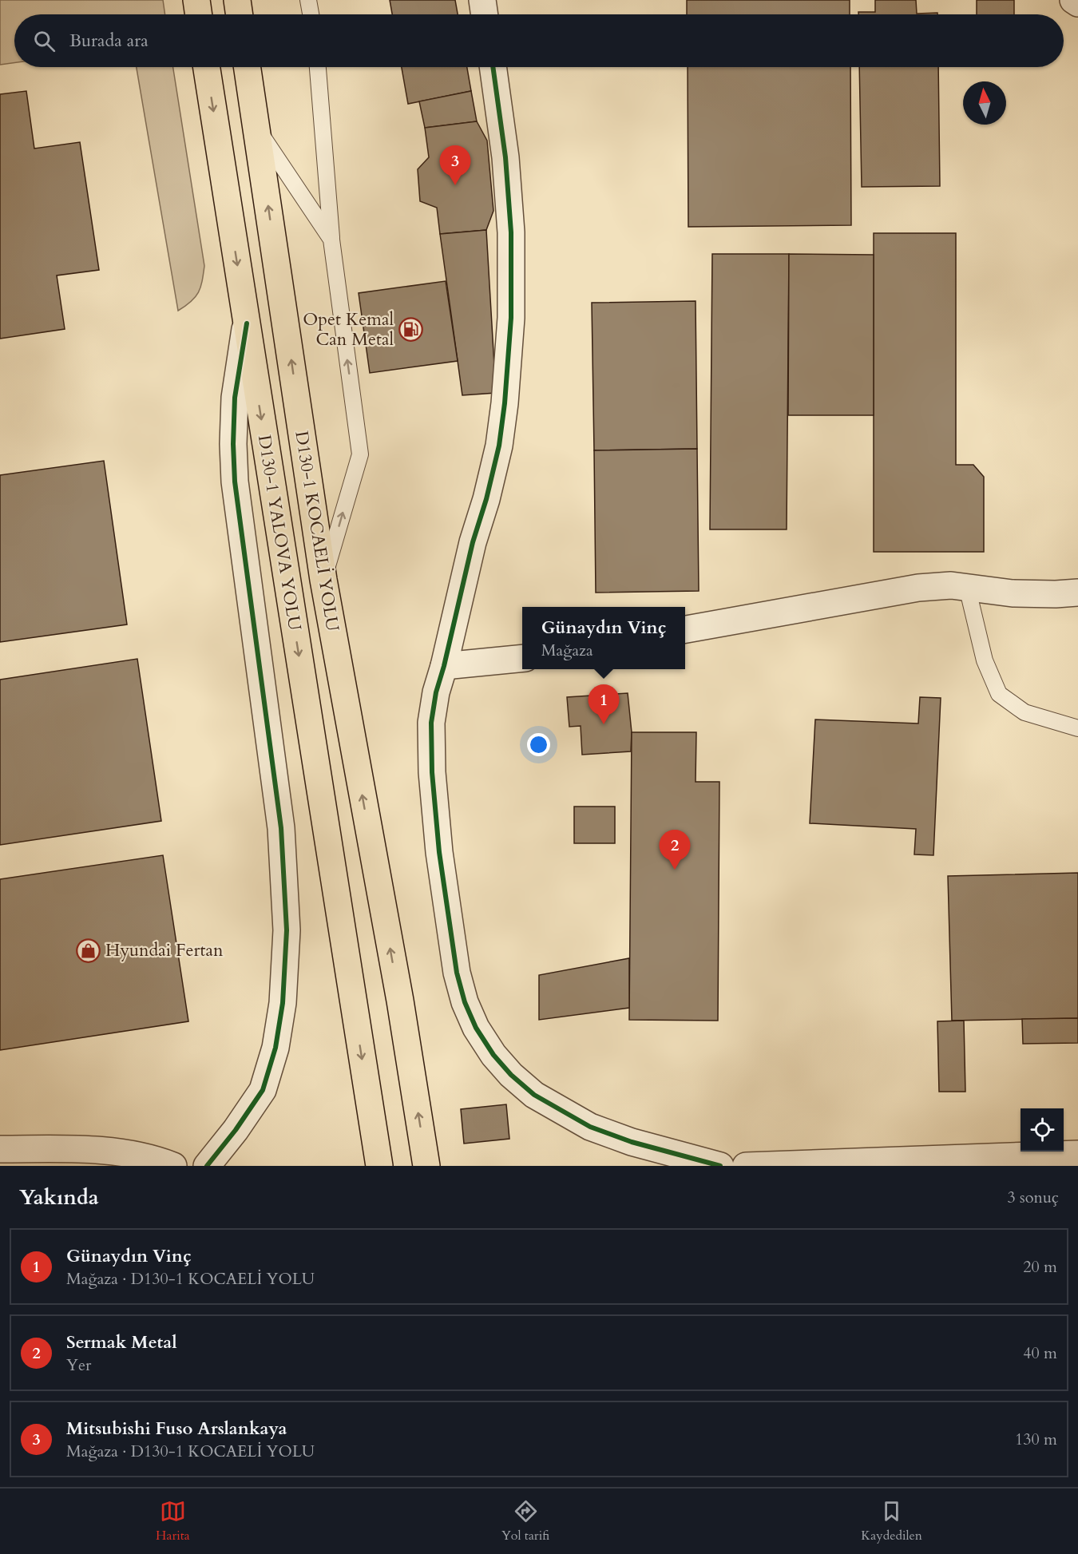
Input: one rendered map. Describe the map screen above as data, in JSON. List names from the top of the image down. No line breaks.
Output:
{"streets":{"highway":["D130-1 KOCAELİ YOLU","D130-1 YALOVA YOLU"]},"one_way":["D130-1 KOCAELİ YOLU","D130-1 YALOVA YOLU"],"places":{"fuel station":["Opet Kemal Can Metal"],"shop":["Hyundai Fertan"]},"north":"top","page":{"search":"Burada ara","pins":["3","1","2"],"popup":["Günaydın Vinç","Mağaza"],"heading":["Yakında","3 sonuç"],"list":[{"mark":"1","name":"Günaydın Vinç","note":"Mağaza · D130-1 KOCAELİ YOLU","value":"20 m"},{"mark":"2","name":"Sermak Metal","note":"Yer","value":"40 m"},{"mark":"3","name":"Mitsubishi Fuso Arslankaya","note":"Mağaza · D130-1 KOCAELİ YOLU","value":"130 m"}],"nav":["Harita","Yol tarifi","Kaydedilen"]}}
